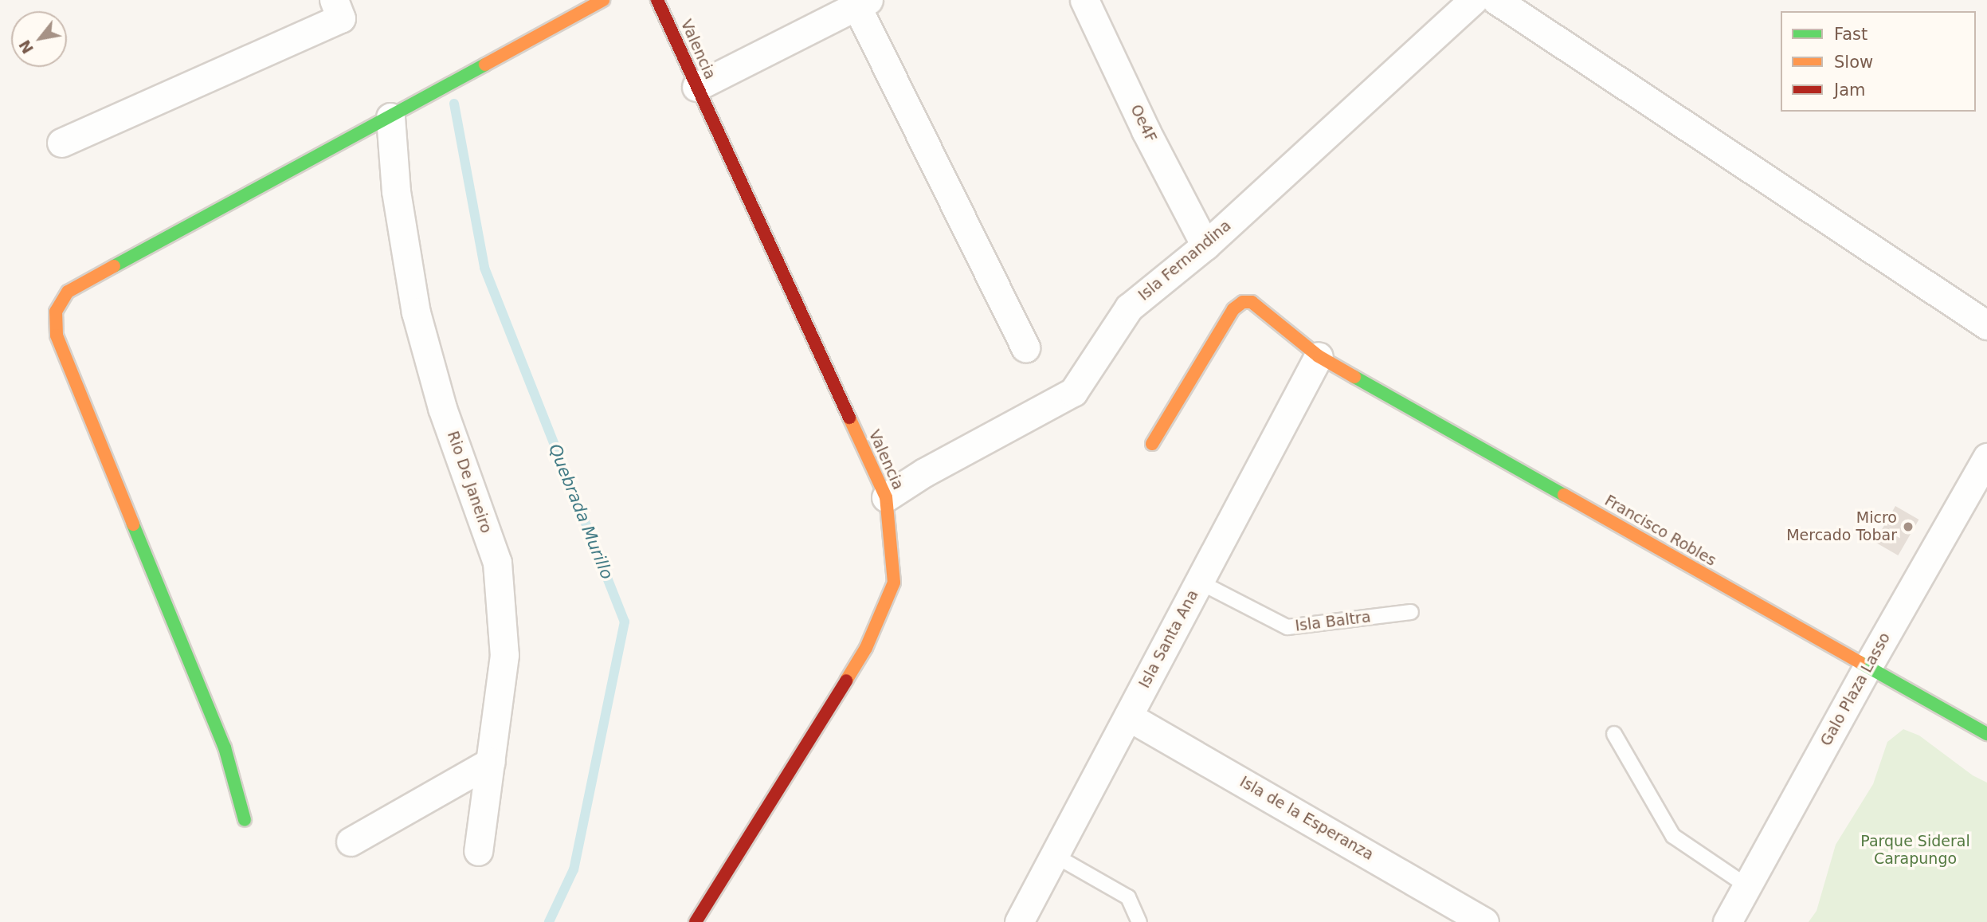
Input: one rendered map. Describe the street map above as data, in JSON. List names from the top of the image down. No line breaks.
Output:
{"streets":{"street":["Valencia","Oe4F","Isla Fernandina","Rio De Janeiro","Francisco Robles","Isla Santa Ana","Galo Plaza Lasso","Isla de la Esperanza"],"lane":["Isla Baltra"]},"crossings":[["Valencia","Isla Fernandina"],["Oe4F","Isla Fernandina"],["Francisco Robles","Isla Santa Ana"],["Francisco Robles","Galo Plaza Lasso"],["Isla Baltra","Isla Santa Ana"],["Isla Santa Ana","Isla de la Esperanza"]],"water":["Quebrada Murillo"],"parks":["Parque Sideral Carapungo"],"places":["Micro Mercado Tobar"],"legend":["Fast","Slow","Jam"],"north":"bottom left"}
